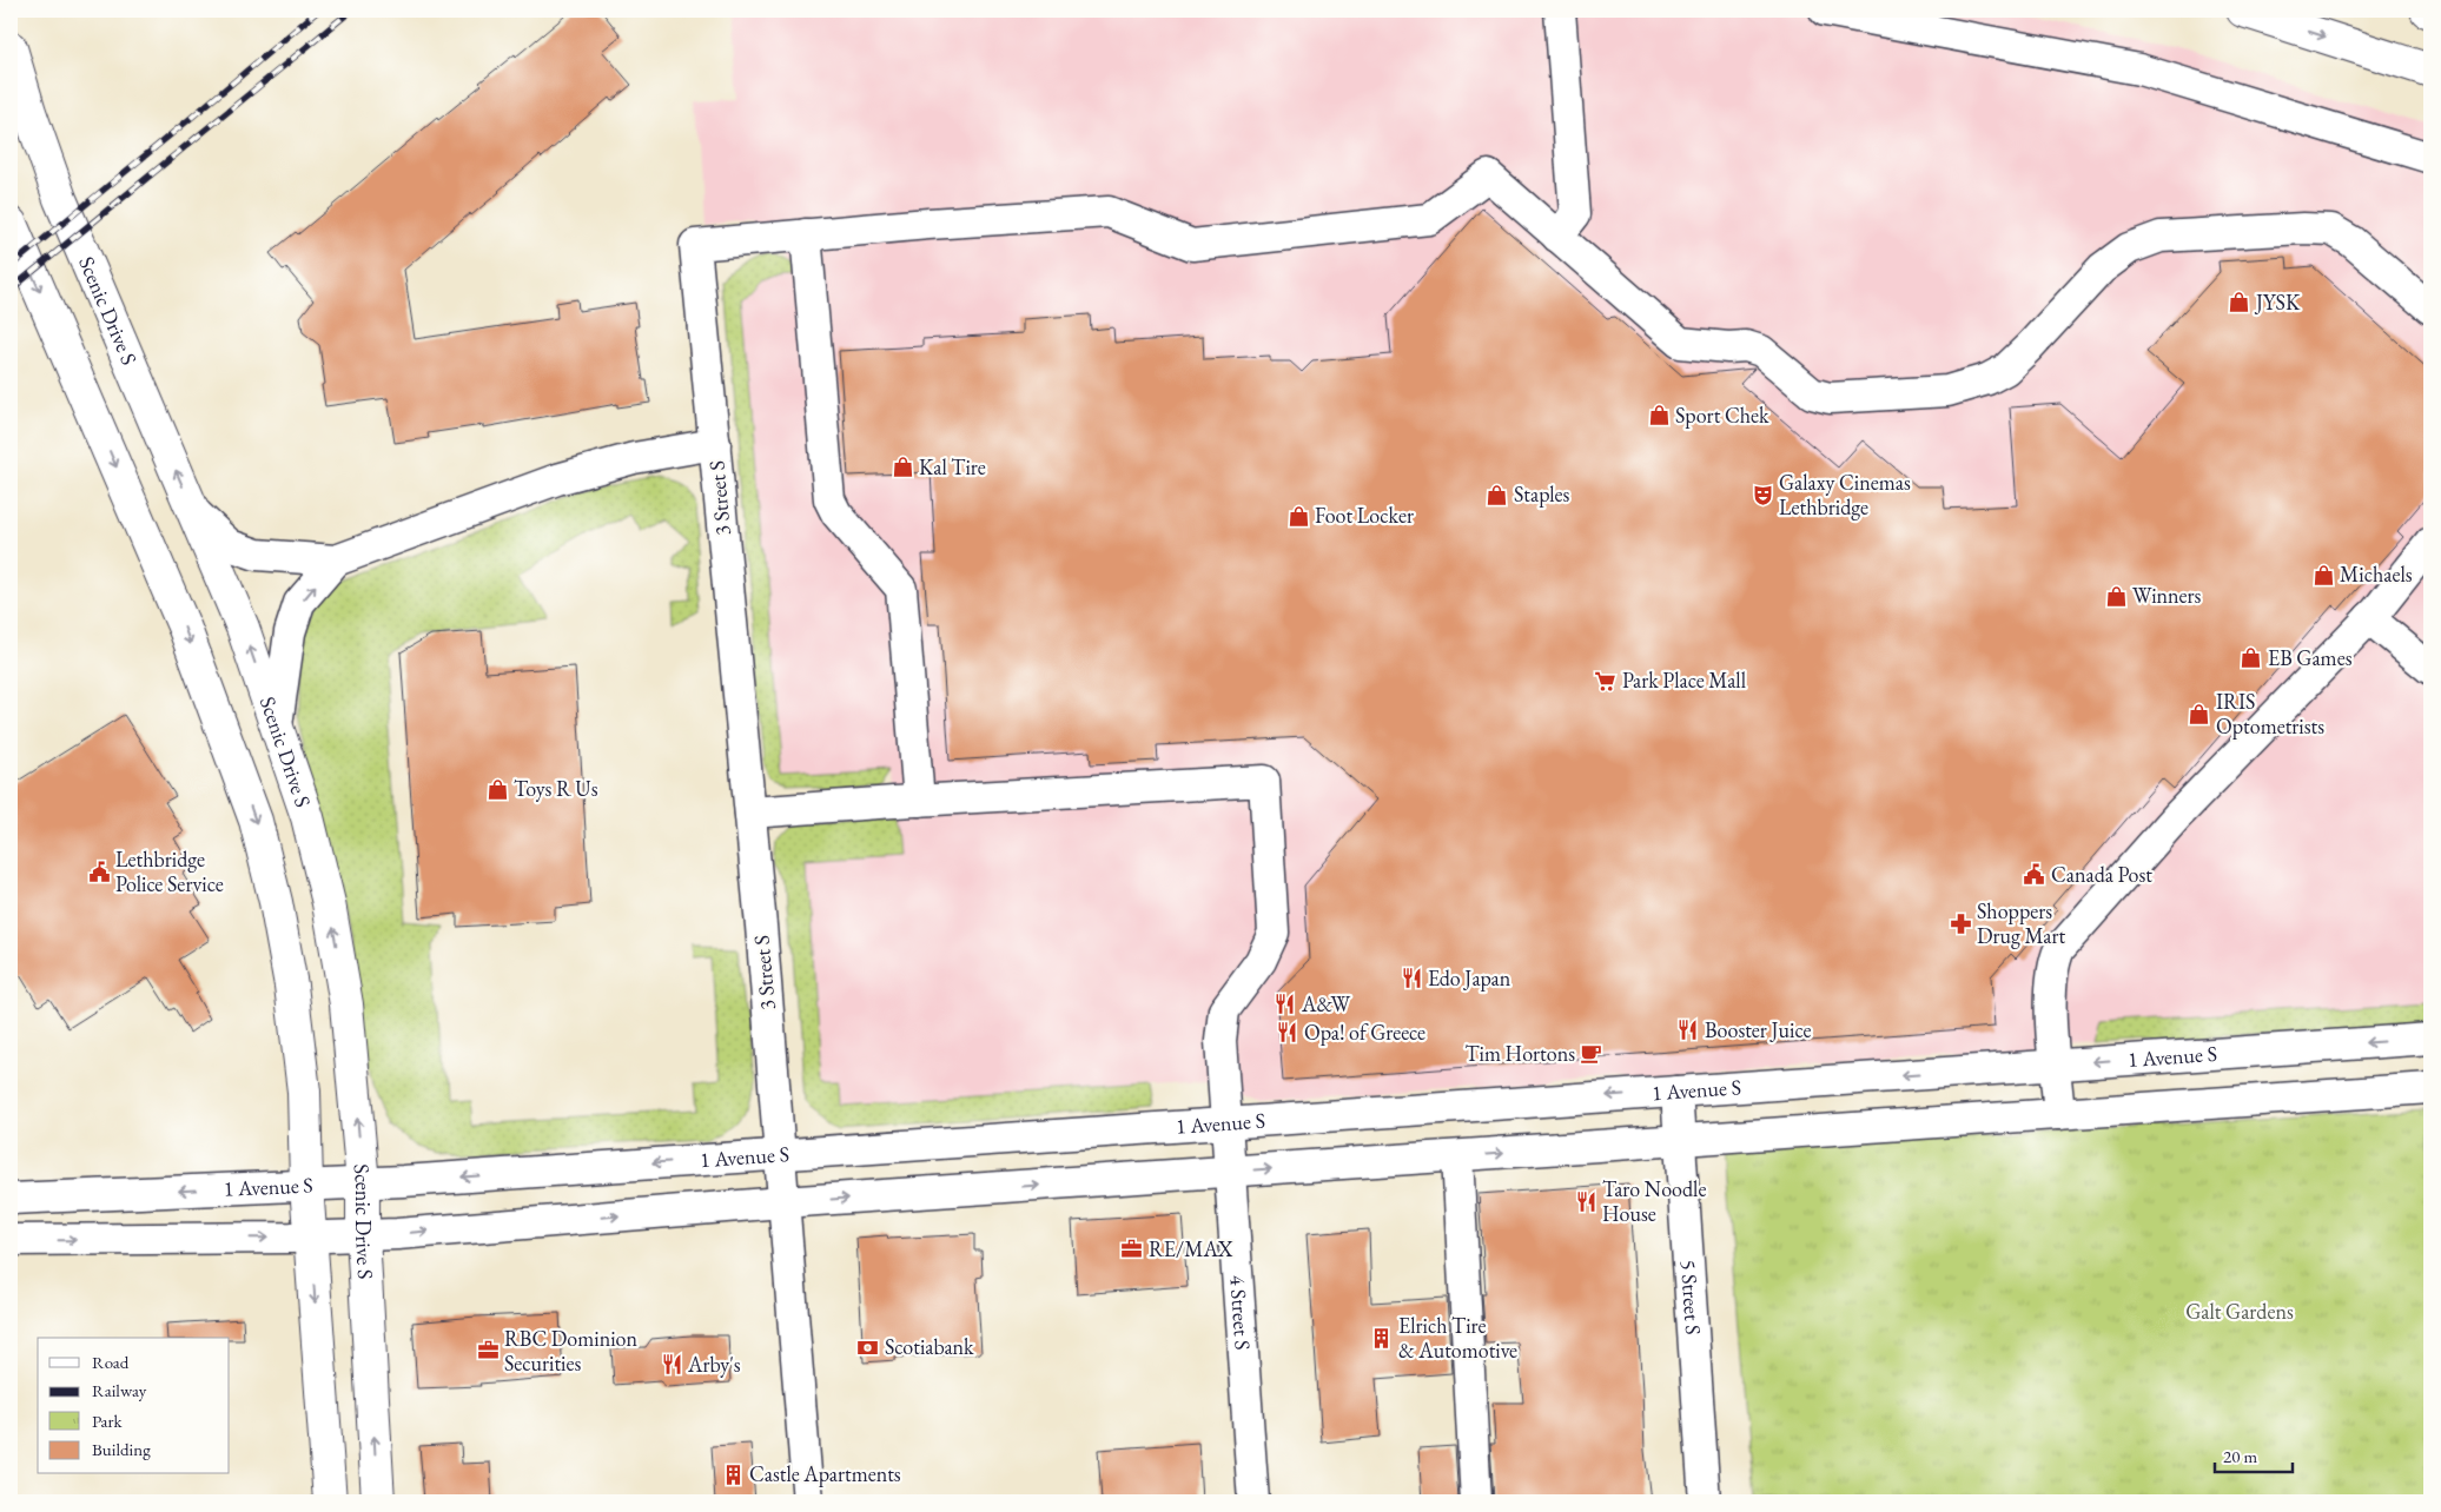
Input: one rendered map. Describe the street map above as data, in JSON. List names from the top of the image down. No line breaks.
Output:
{"streets":{"main road":["Scenic Drive S"],"street":["3 Street S","1 Avenue S","5 Street S","4 Street S"]},"crossings":[["Scenic Drive S","1 Avenue S"],["3 Street S","1 Avenue S"],["1 Avenue S","5 Street S"],["1 Avenue S","4 Street S"]],"parks":["Galt Gardens"],"places":{"shop":["JYSK","Sport Chek","Kal Tire","Staples","Foot Locker","Michaels","Winners","EB Games","IRIS Optometrists","Toys R Us"],"theatre":["Galaxy Cinemas Lethbridge"],"supermarket":["Park Place Mall"],"public building":["Lethbridge Police Service","Canada Post"],"pharmacy":["Shoppers Drug Mart"],"restaurant":["Edo Japan","A&W","Booster Juice","Opa! of Greece","Taro Noodle House","Arby's"],"cafe":["Tim Hortons"],"office":["RE/MAX","RBC Dominion Securities"],"building":["Elrich Tire & Automotive","Castle Apartments"],"bank":["Scotiabank"]},"legend":["Road","Railway","Park","Building"],"scale_bar":"20 m"}
